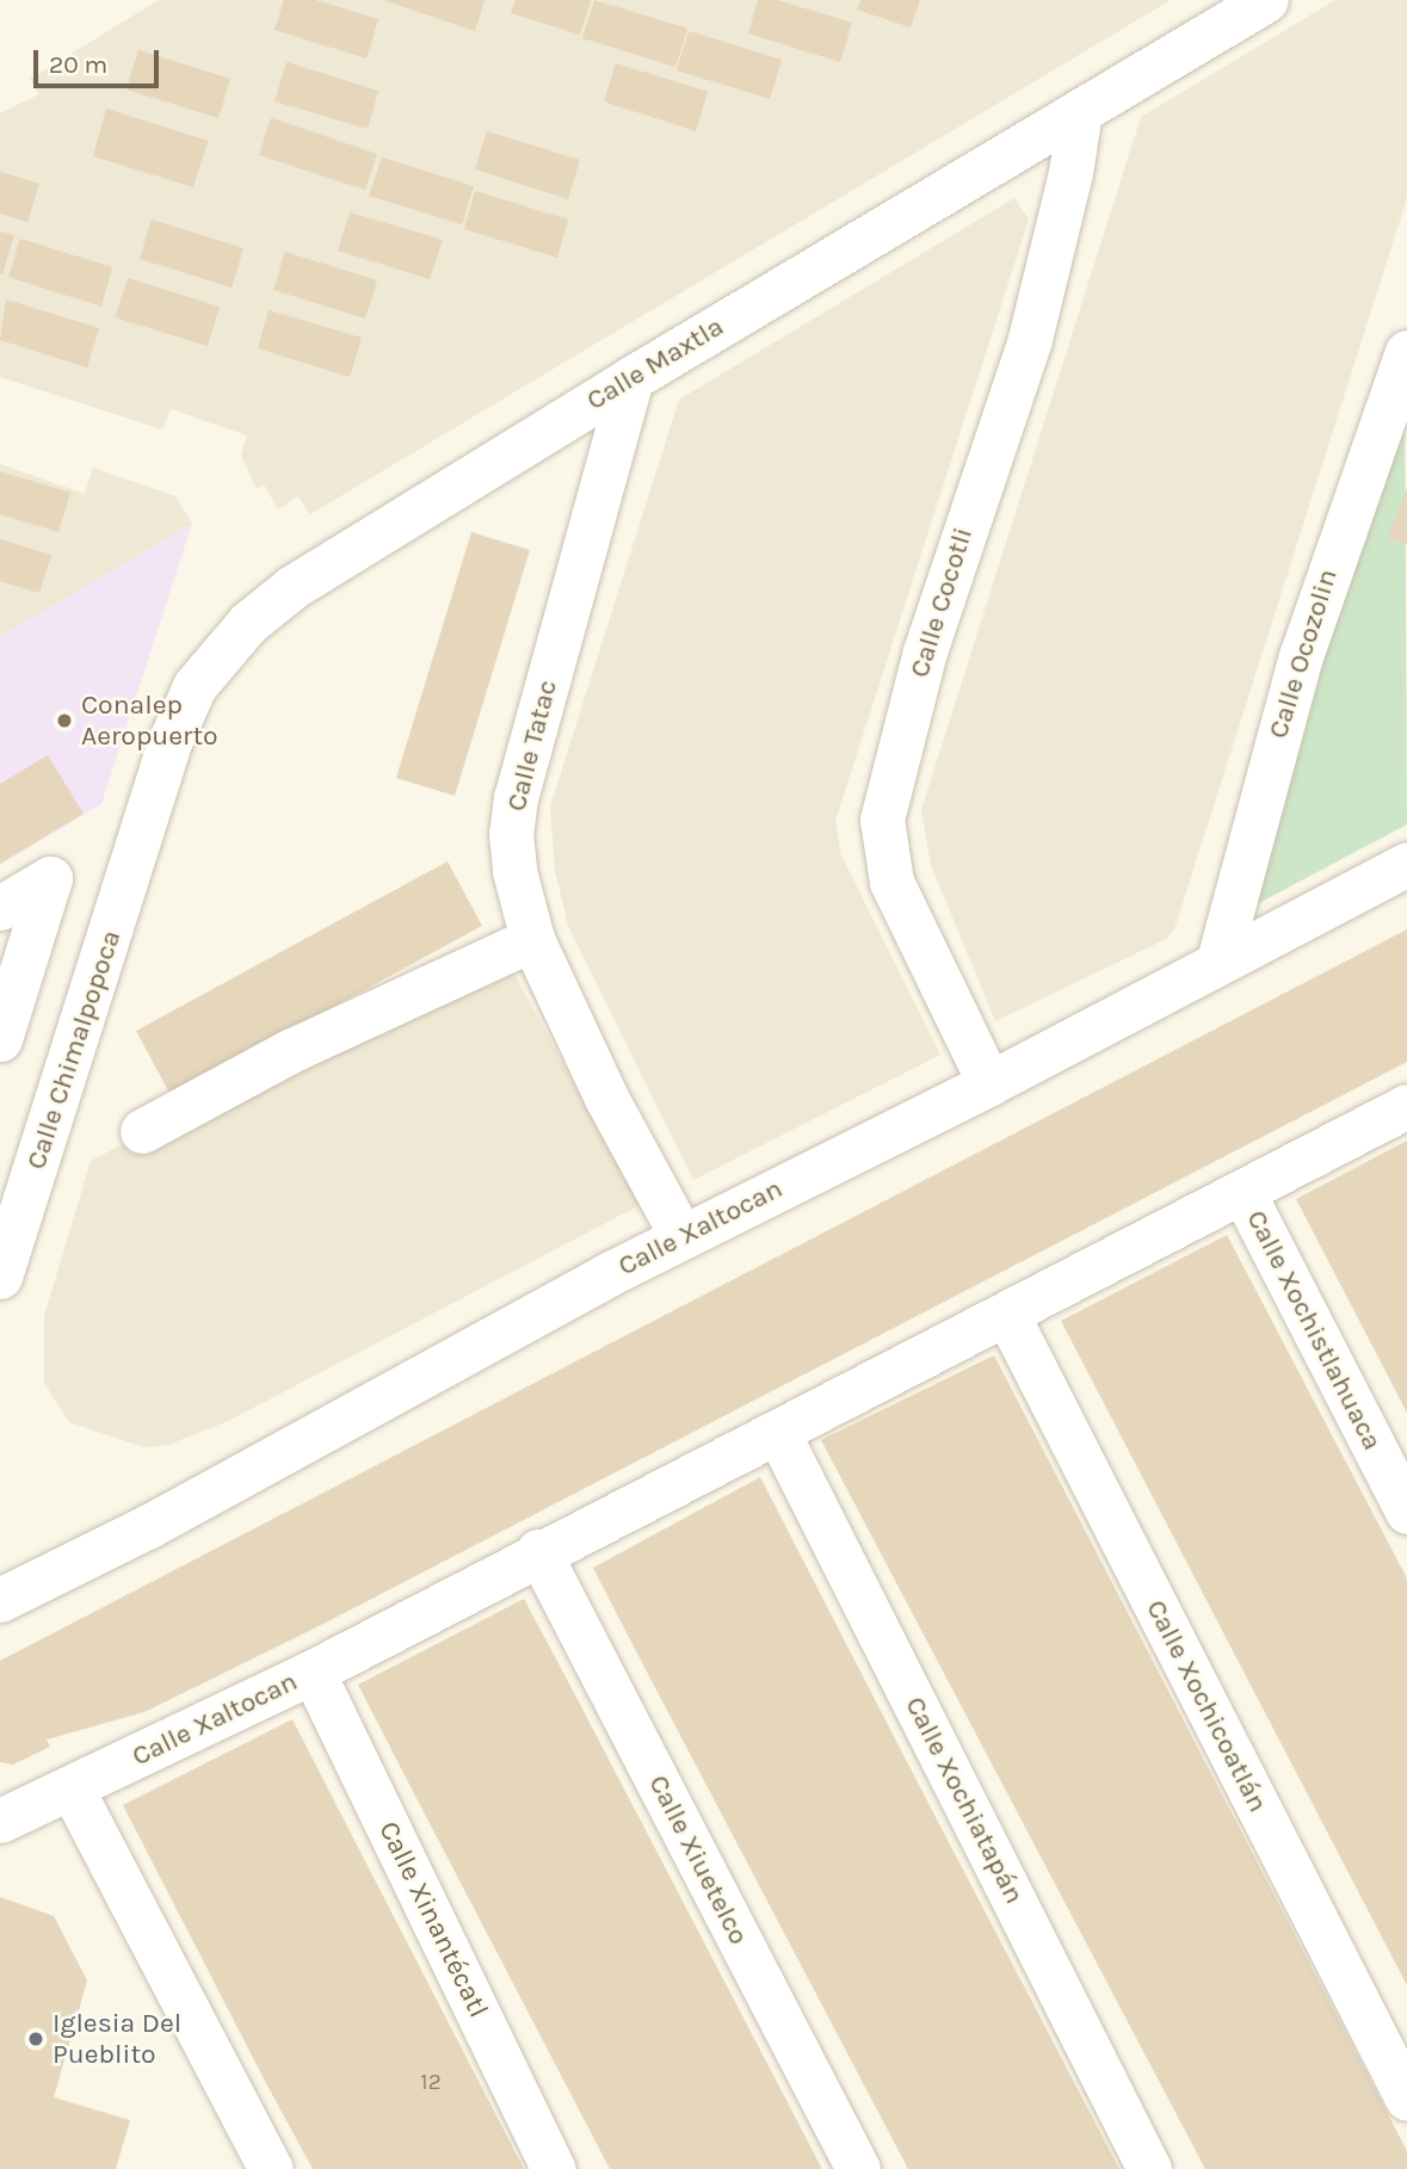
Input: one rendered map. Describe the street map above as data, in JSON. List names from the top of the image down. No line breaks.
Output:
{"streets":{"street":["Calle Maxtla","Calle Cocotli","Calle Ocozolin","Calle Tatac","Calle Chimalpopoca","Calle Xaltocan","Calle Xochistlahuaca","Calle Xochicoatlán","Calle Xochiatapán","Calle Xiuetelco","Calle Xinantécatl"]},"crossings":[["Calle Maxtla","Calle Cocotli"],["Calle Maxtla","Calle Tatac"],["Calle Maxtla","Calle Chimalpopoca"],["Calle Cocotli","Calle Xaltocan"],["Calle Ocozolin","Calle Xaltocan"],["Calle Tatac","Calle Xaltocan"],["Calle Xaltocan","Calle Xochistlahuaca"],["Calle Xaltocan","Calle Xochicoatlán"],["Calle Xaltocan","Calle Xochiatapán"],["Calle Xaltocan","Calle Xiuetelco"],["Calle Xaltocan","Calle Xinantécatl"]],"places":["Conalep Aeropuerto","Iglesia Del Pueblito"],"house_numbers":["12"],"scale_bar":"20 m"}
